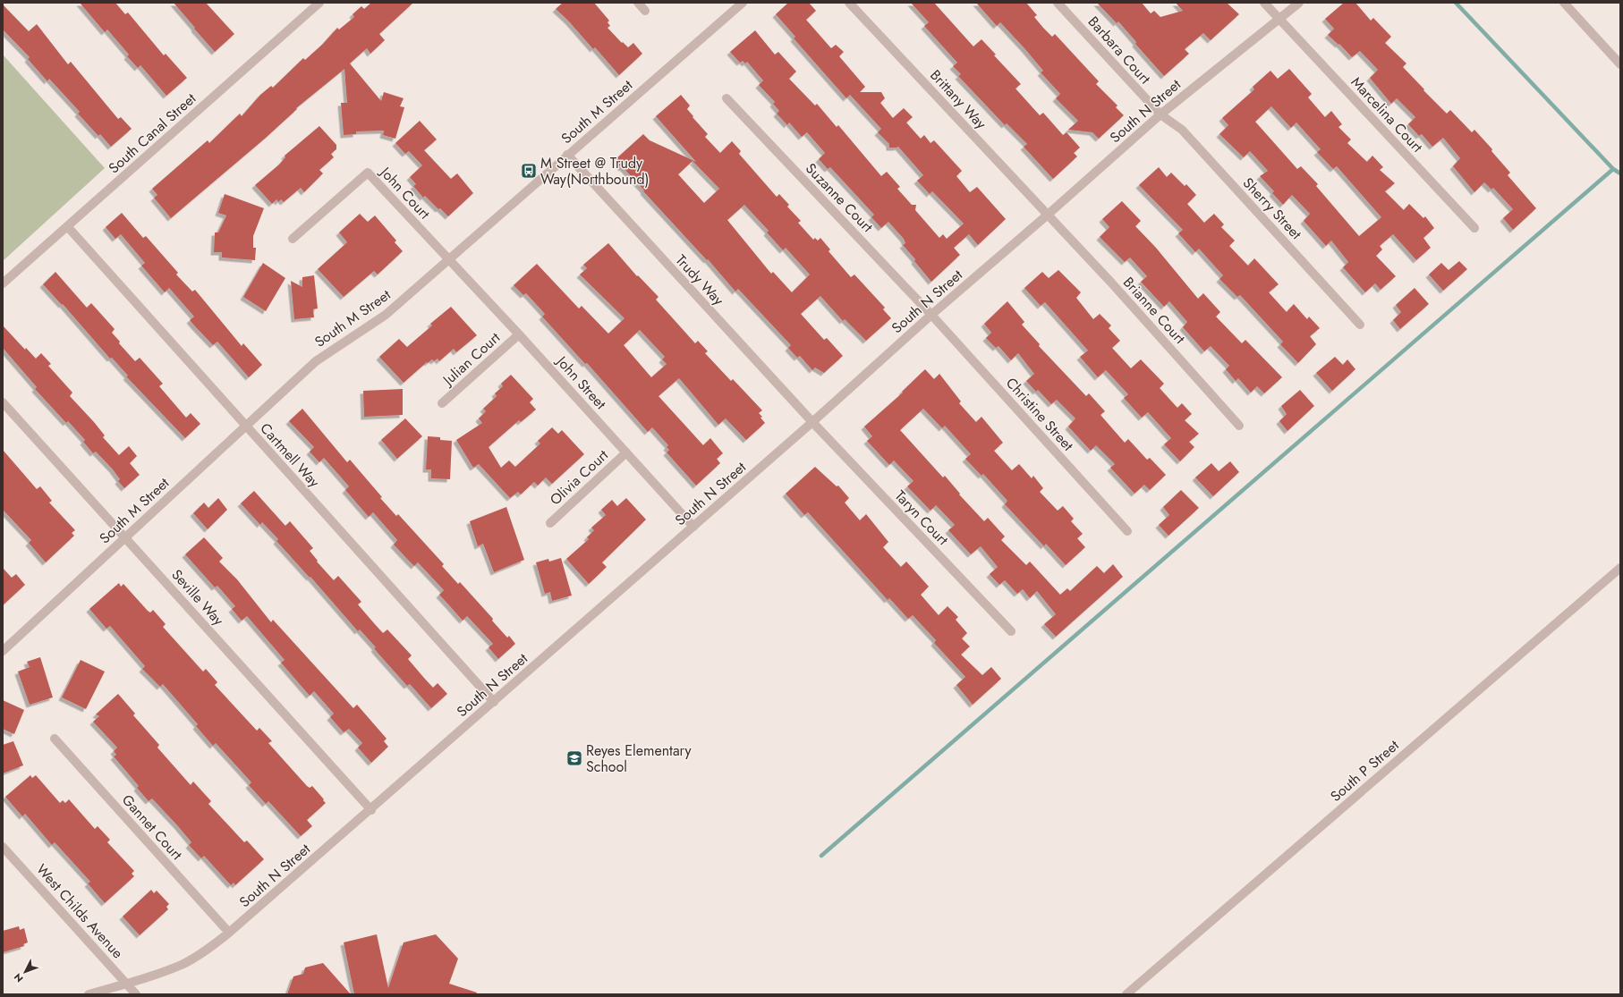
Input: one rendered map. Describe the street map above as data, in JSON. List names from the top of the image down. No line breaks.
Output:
{"streets":{"street":["Barbara Court","Brittany Way","South N Street","South M Street","Marcelina Court","South Canal Street","John Court","Suzanne Court","Sherry Street","Trudy Way","Brianne Court","Julian Court","John Street","Christine Street","Cartmell Way","Olivia Court","Taryn Court","Seville Way","South P Street","Gannet Court","West Childs Avenue"]},"crossings":[["Barbara Court","South N Street"],["Barbara Court","Sherry Street"],["Brittany Way","South N Street"],["Brittany Way","Brianne Court"],["South N Street","Marcelina Court"],["South N Street","Suzanne Court"],["South N Street","Sherry Street"],["South N Street","Trudy Way"],["South N Street","Brianne Court"],["South N Street","John Street"],["South N Street","Christine Street"],["South N Street","Cartmell Way"],["South N Street","Taryn Court"],["South N Street","Seville Way"],["South N Street","Gannet Court"],["South N Street","West Childs Avenue"],["South M Street","John Court"],["South M Street","Trudy Way"],["South M Street","John Street"],["South M Street","Cartmell Way"],["South M Street","Seville Way"],["South Canal Street","Cartmell Way"],["John Court","John Street"],["Suzanne Court","Christine Street"],["Trudy Way","Taryn Court"],["Julian Court","John Street"],["John Street","Olivia Court"]],"places":{"bus stop":["M Street @ Trudy Way(Northbound)"],"school or university":["Reyes Elementary School"]},"north":"bottom left"}
